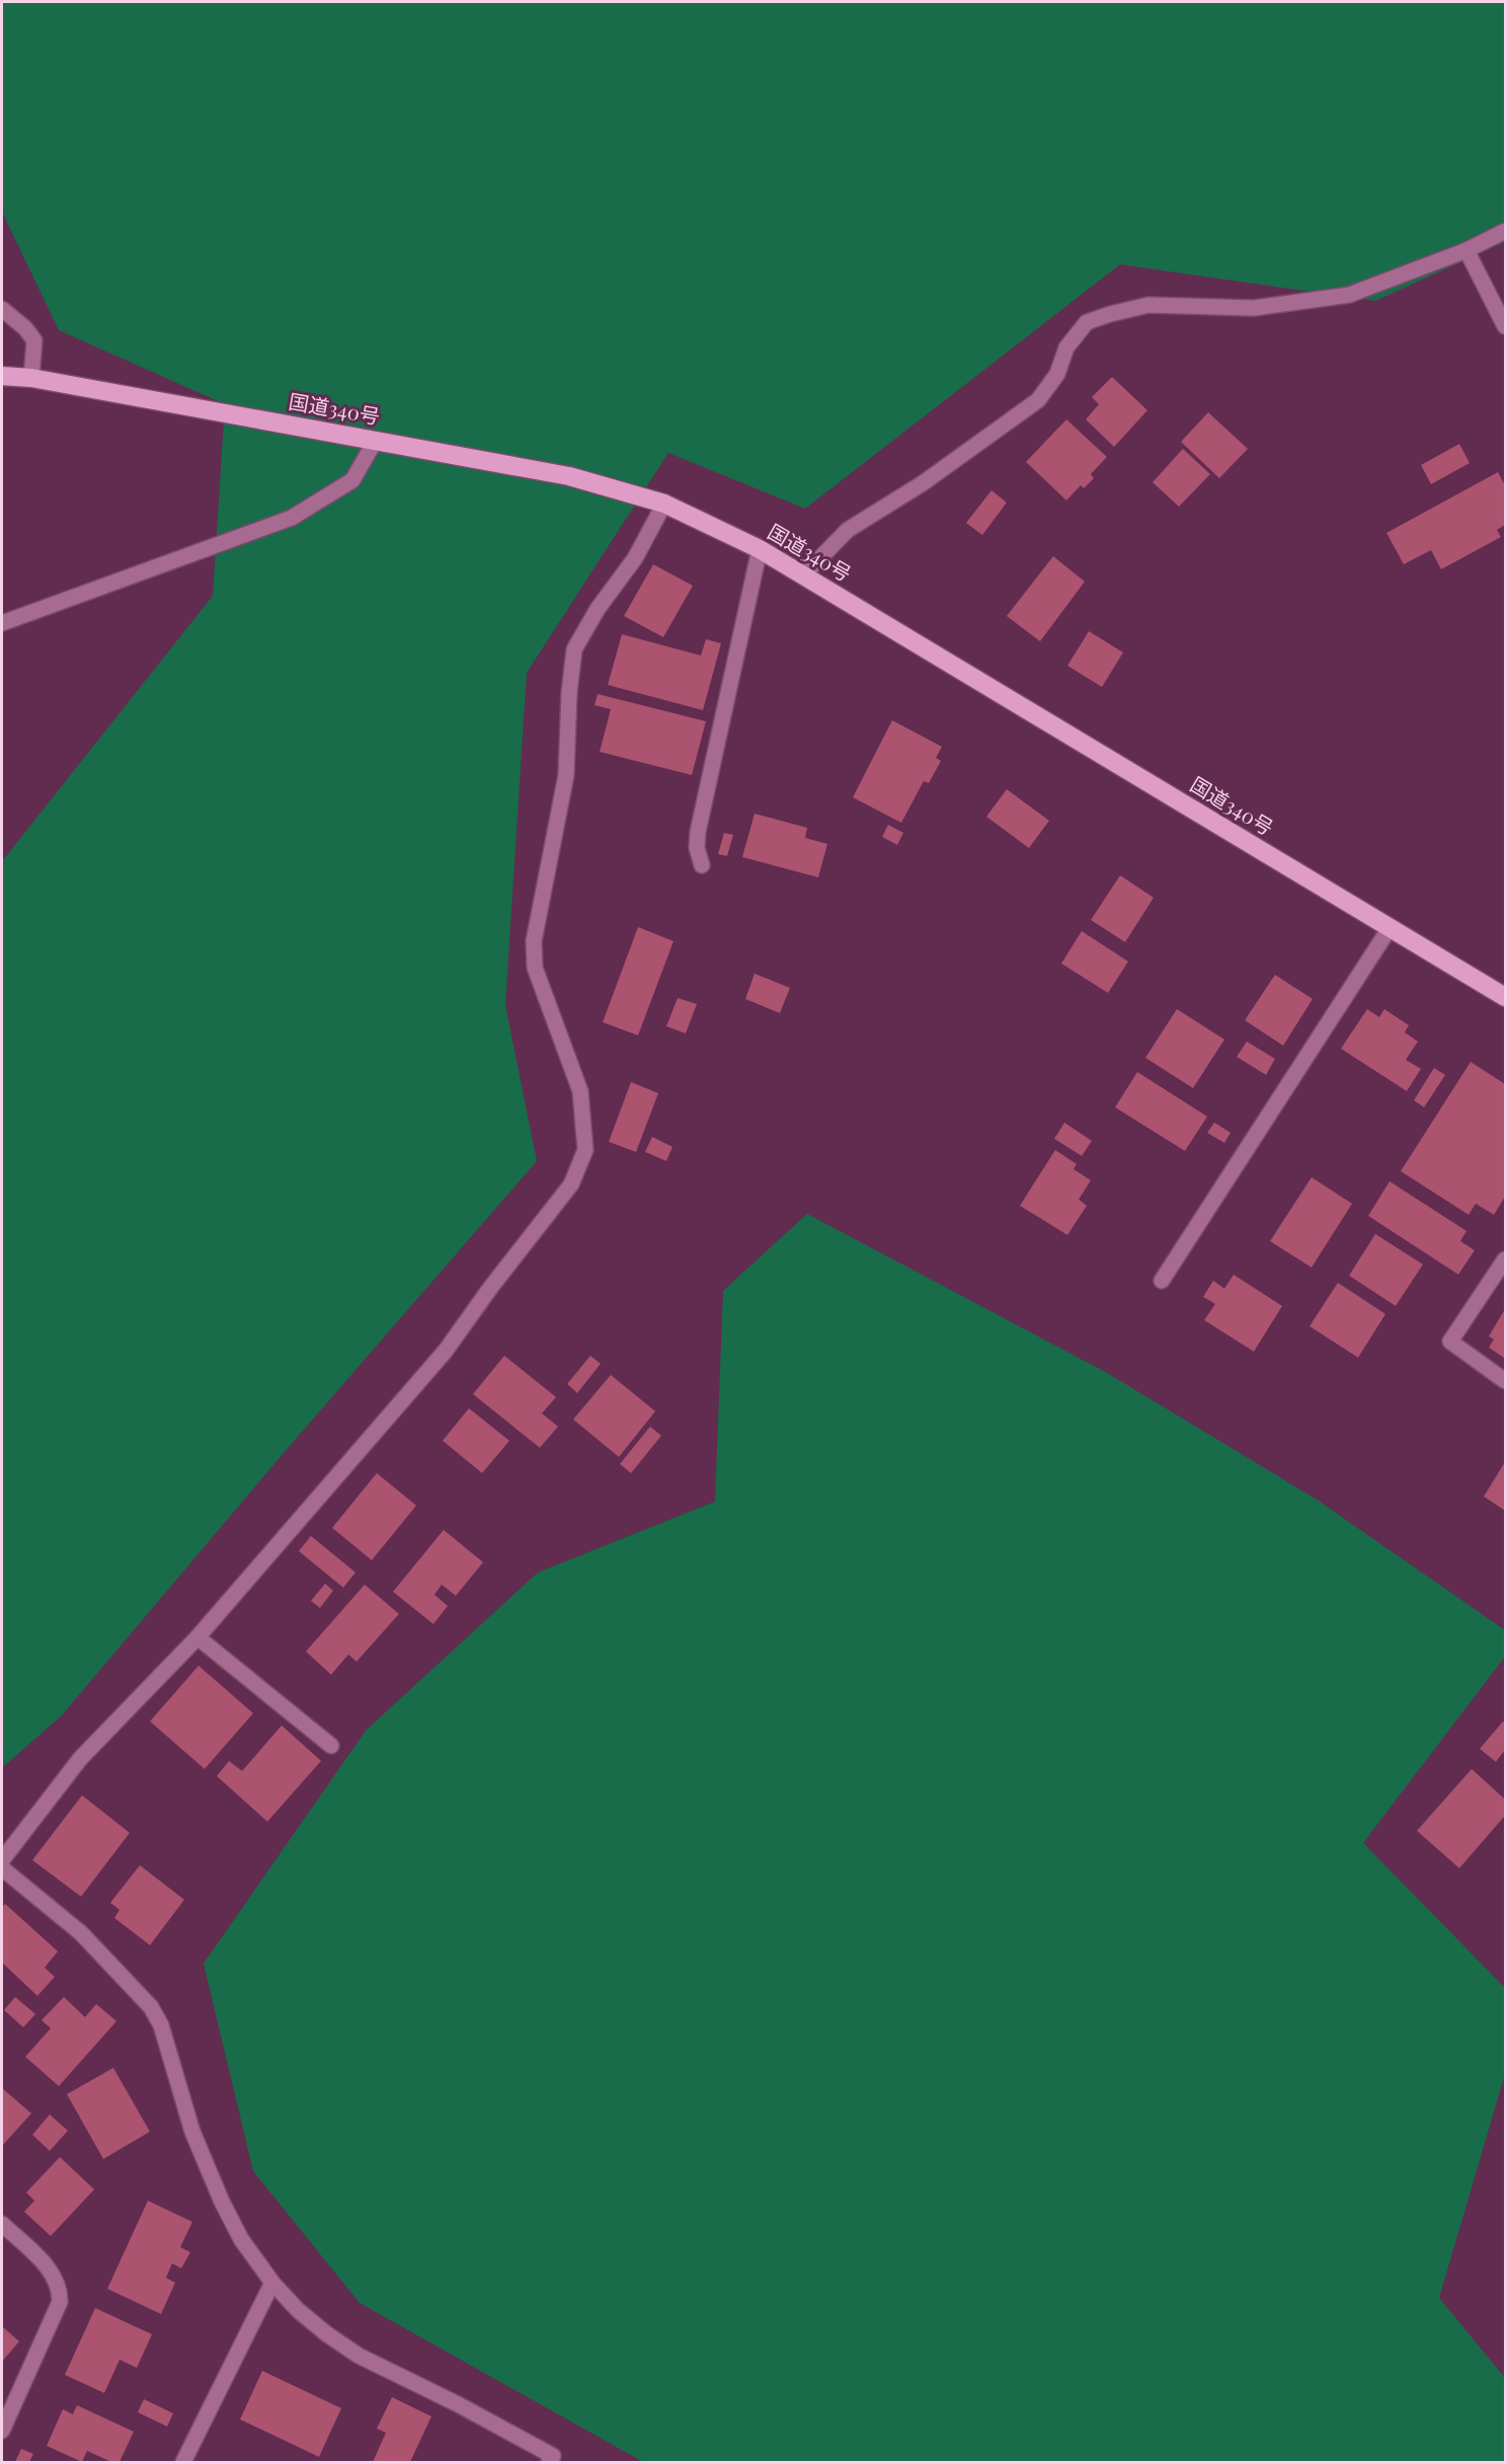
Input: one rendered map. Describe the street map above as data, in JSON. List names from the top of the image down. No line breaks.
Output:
{"streets":{"highway":["国道340号"]}}
